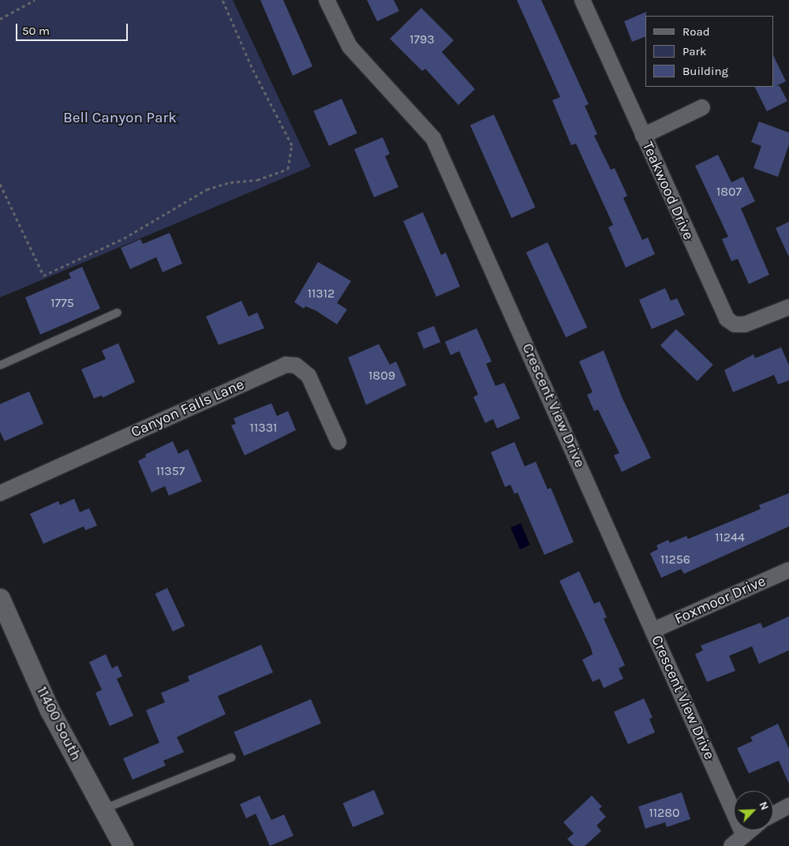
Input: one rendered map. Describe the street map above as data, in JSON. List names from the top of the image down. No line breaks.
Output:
{"streets":{"street":["Teakwood Drive","Crescent View Drive","Canyon Falls Lane","Foxmoor Drive","11400 South"]},"crossings":[["Crescent View Drive","Foxmoor Drive"]],"parks":["Bell Canyon Park"],"house_numbers":["1793","1807","11312","1775","1809","11331","11357","11244","11256","11280"],"legend":["Road","Park","Building"],"scale_bar":"50 m","north":"top right"}
